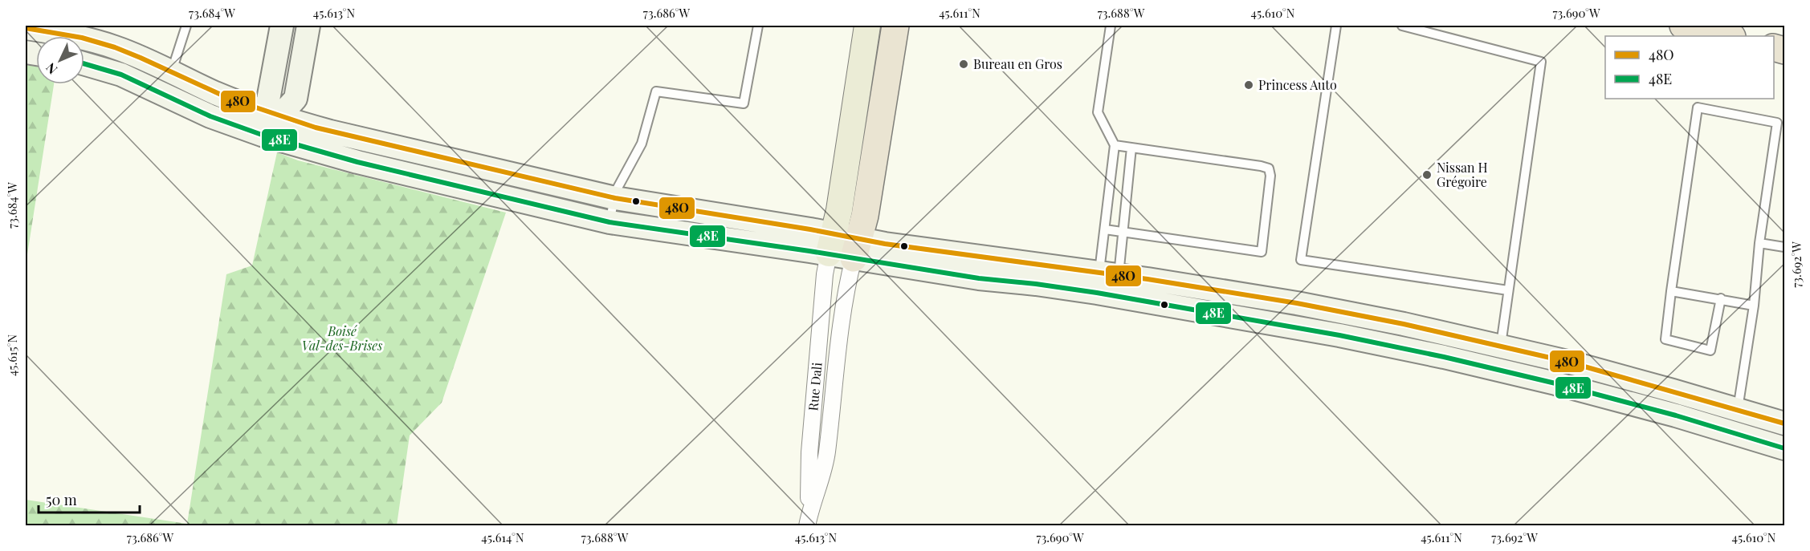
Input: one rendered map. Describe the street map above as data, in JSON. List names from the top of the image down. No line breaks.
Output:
{"streets":{"street":["Rue Dali"]},"parks":["Boisé Val-des-Brises"],"places":["Bureau en Gros","Princess Auto","Nissan H Grégoire"],"lines":["transit line 48O","transit line 48E"],"legend":["48O","48E"],"scale_bar":"50 m","north":"bottom left","coordinates":["73.684°W","45.613°N","73.686°W","45.611°N","73.688°W","45.610°N","73.690°W","73.692°W","45.615°N","45.614°N"]}
